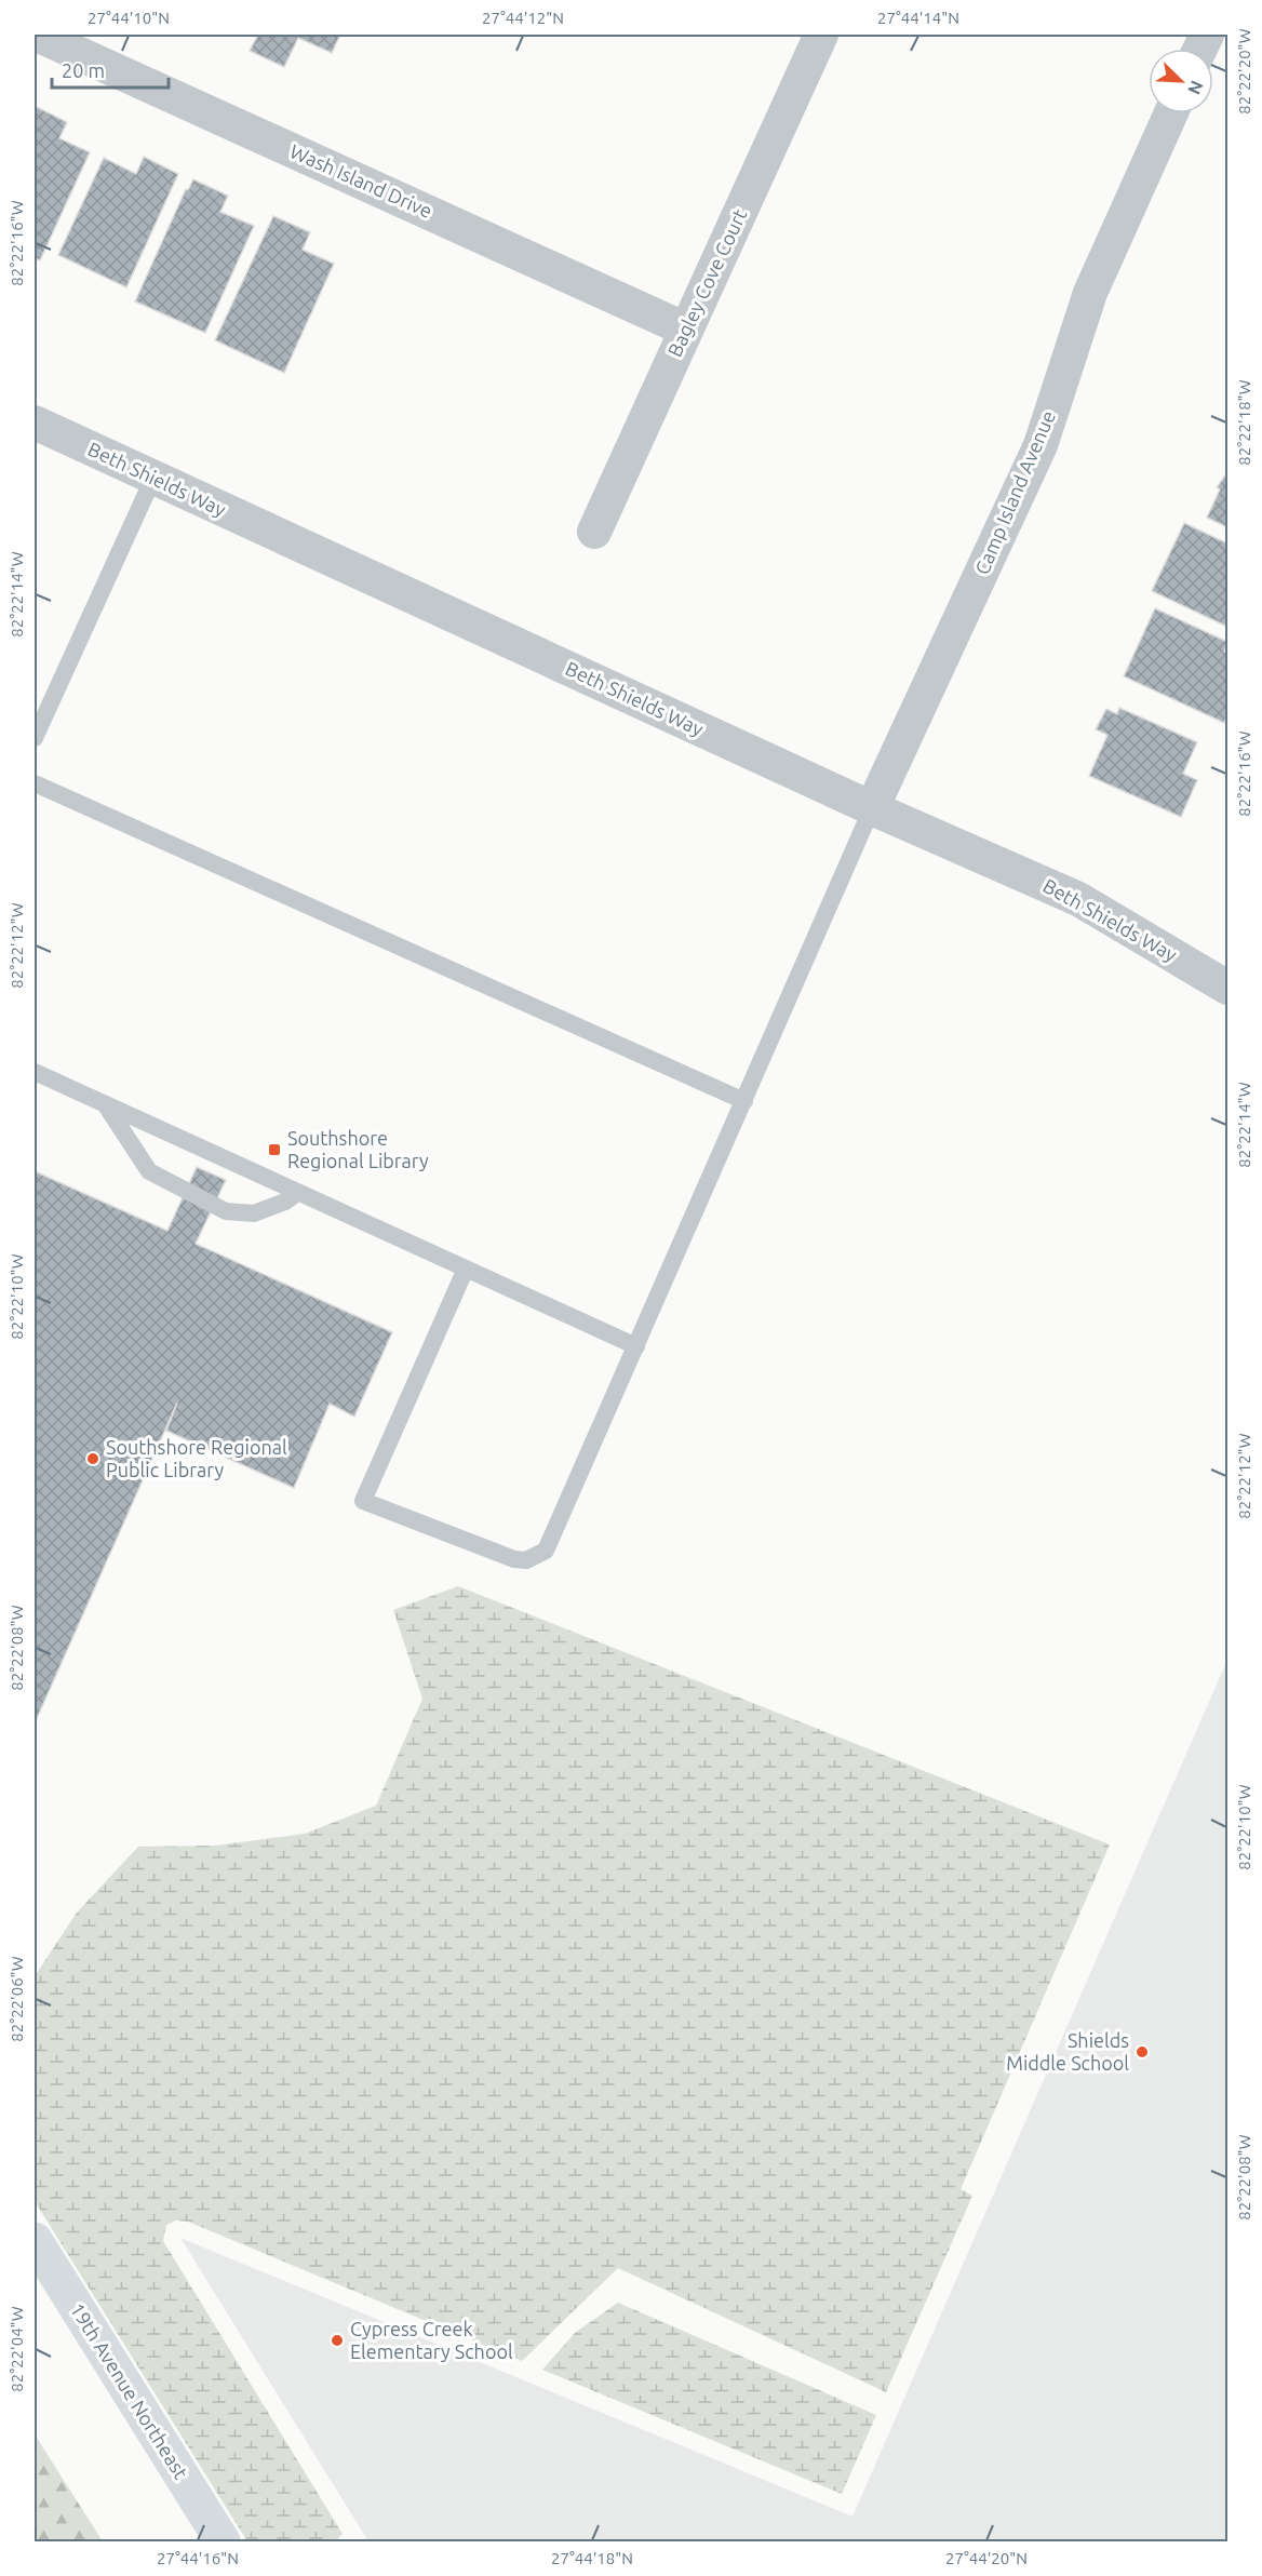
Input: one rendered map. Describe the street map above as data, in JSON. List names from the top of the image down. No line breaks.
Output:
{"streets":{"street":["Wash Island Drive","Bagley Cove Court","Beth Shields Way","Camp Island Avenue","19th Avenue Northeast"]},"crossings":[["Wash Island Drive","Bagley Cove Court"],["Beth Shields Way","Camp Island Avenue"]],"places":{"transit":["Southshore Regional Library"],"other":["Southshore Regional Public Library","Shields Middle School","Cypress Creek Elementary School"]},"scale_bar":"20 m","north":"bottom right","coordinates":["27°44'10\"N","27°44'12\"N","27°44'14\"N","82°22'20\"W","82°22'16\"W","82°22'18\"W","82°22'14\"W","82°22'12\"W","82°22'10\"W","82°22'08\"W","82°22'06\"W","82°22'04\"W","27°44'16\"N","27°44'18\"N","27°44'20\"N"]}
